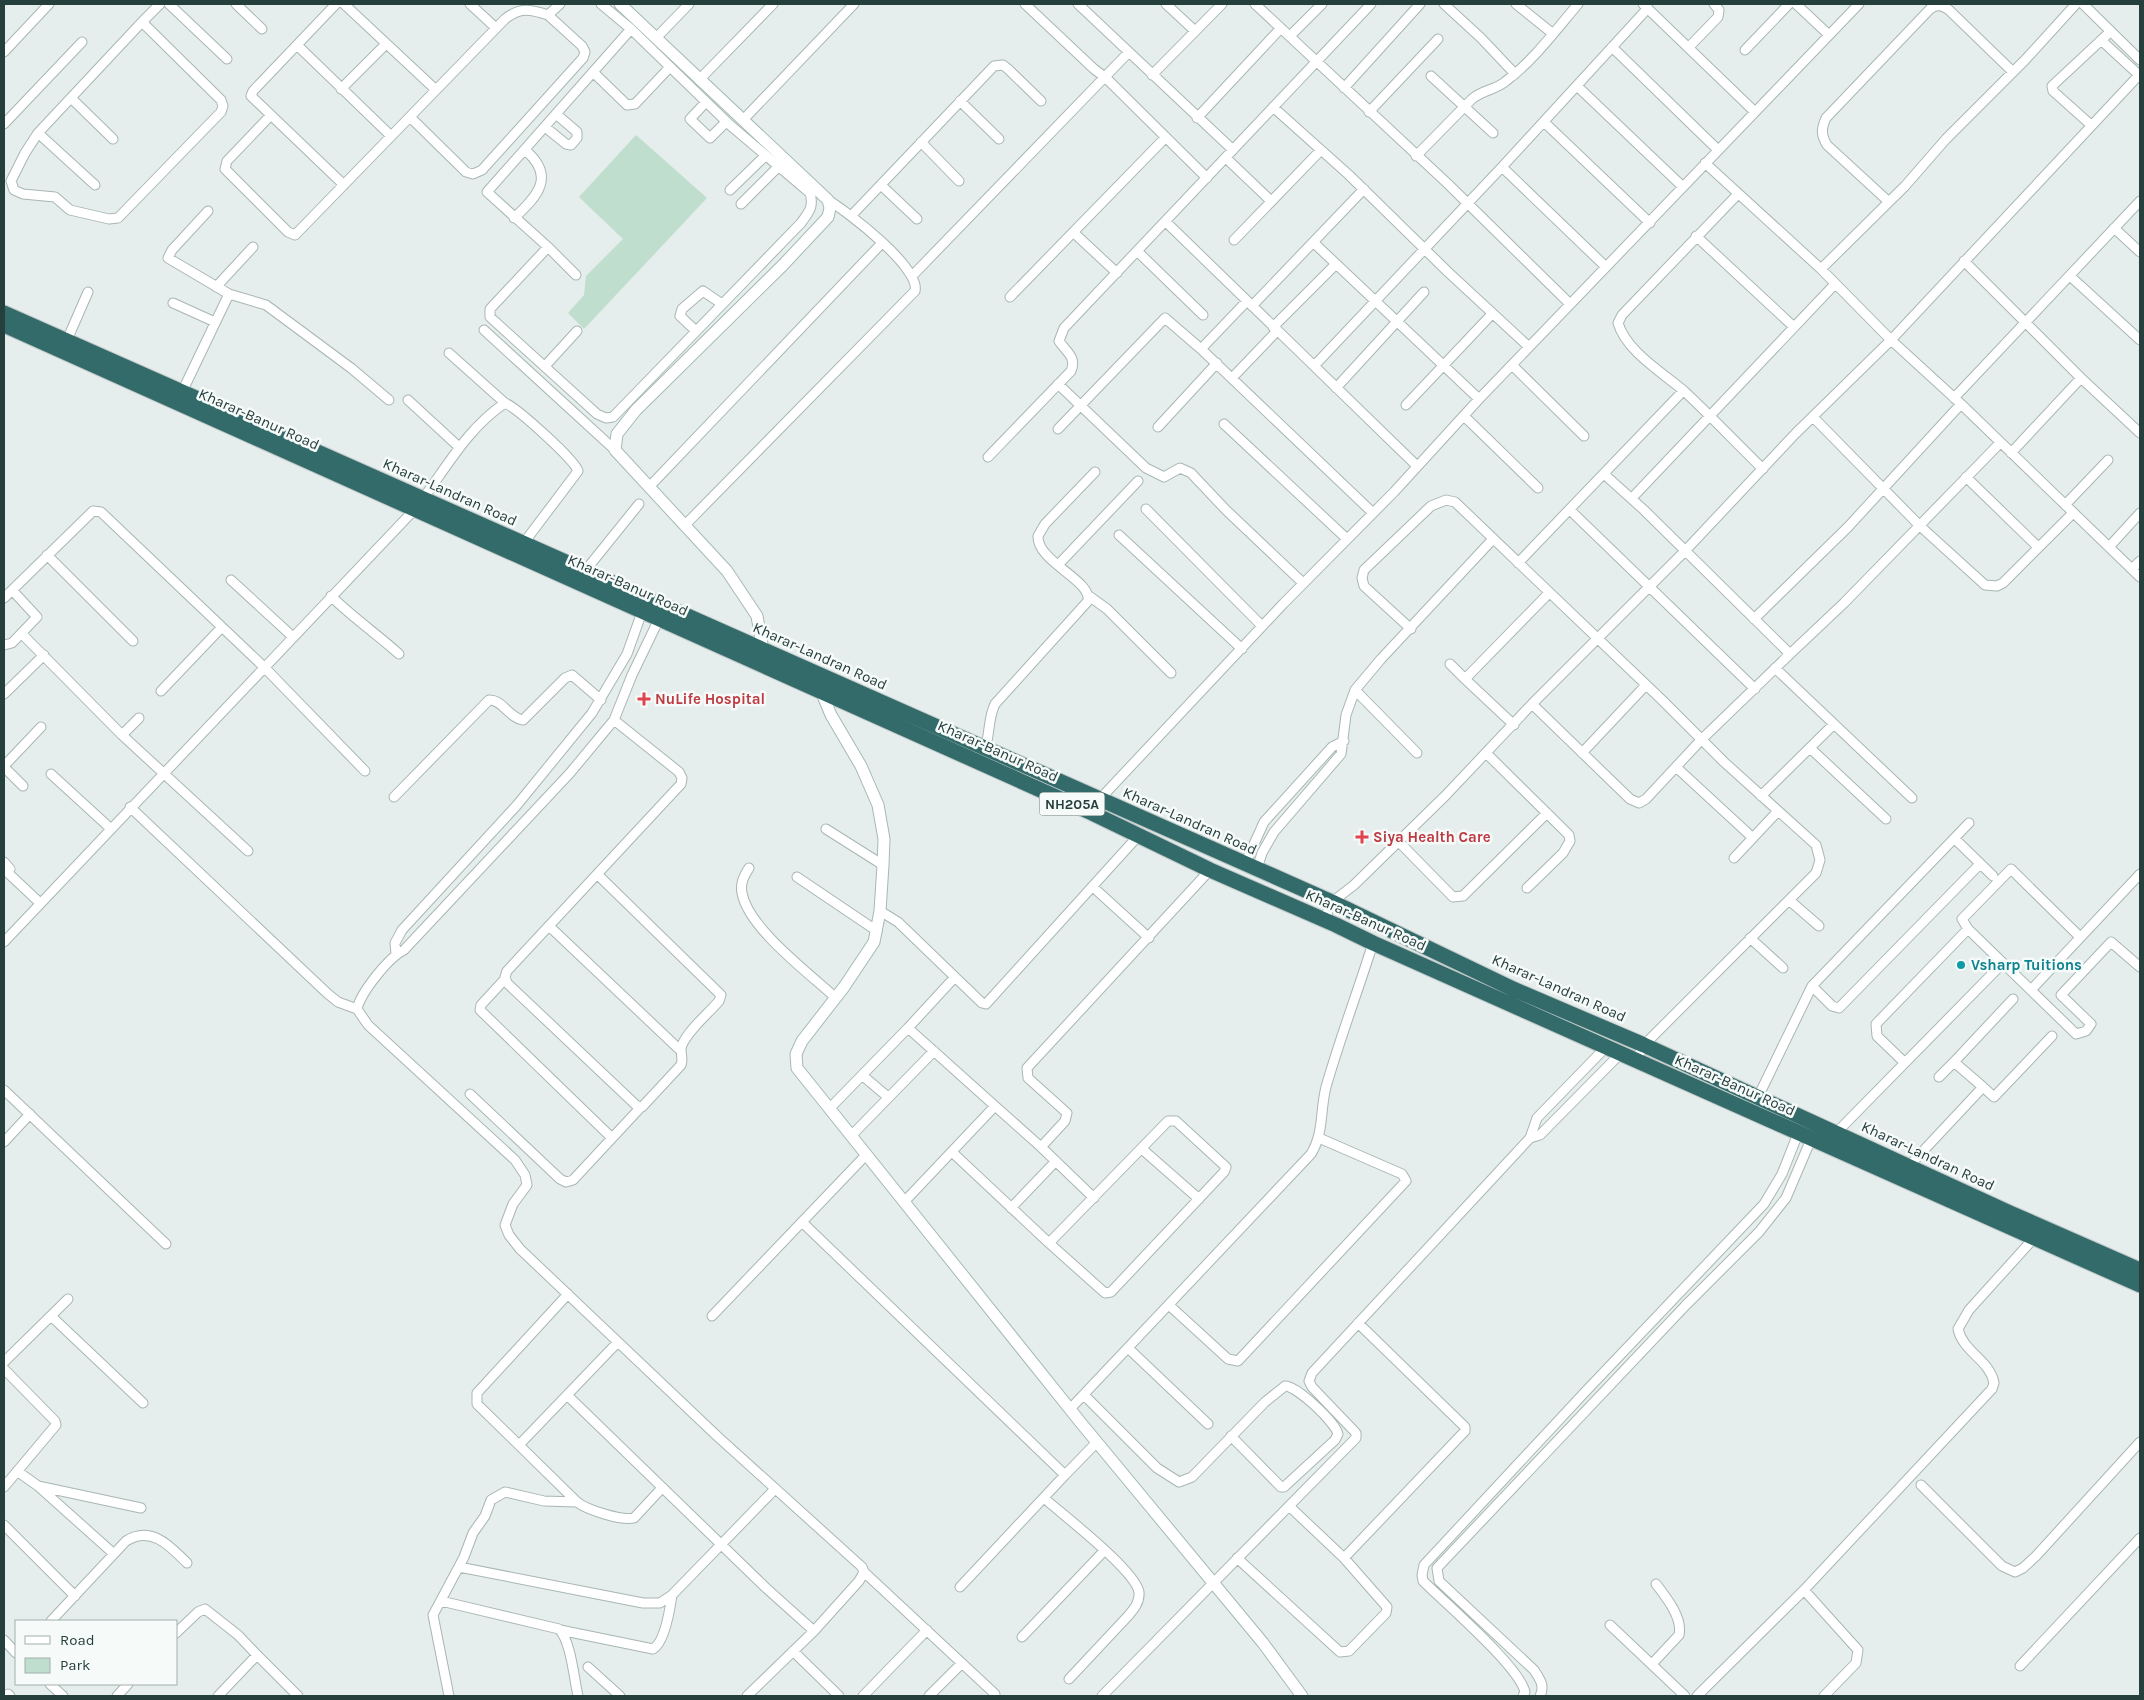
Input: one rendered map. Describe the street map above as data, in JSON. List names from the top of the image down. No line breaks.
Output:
{"streets":{"highway":["Kharar-Banur Road","Kharar-Landran Road","NH205A"]},"crossings":[["Kharar-Banur Road","Kharar-Landran Road"]],"places":{"health":["NuLife Hospital","Siya Health Care"],"other":["Vsharp Tuitions"]},"legend":["Road","Park"]}
